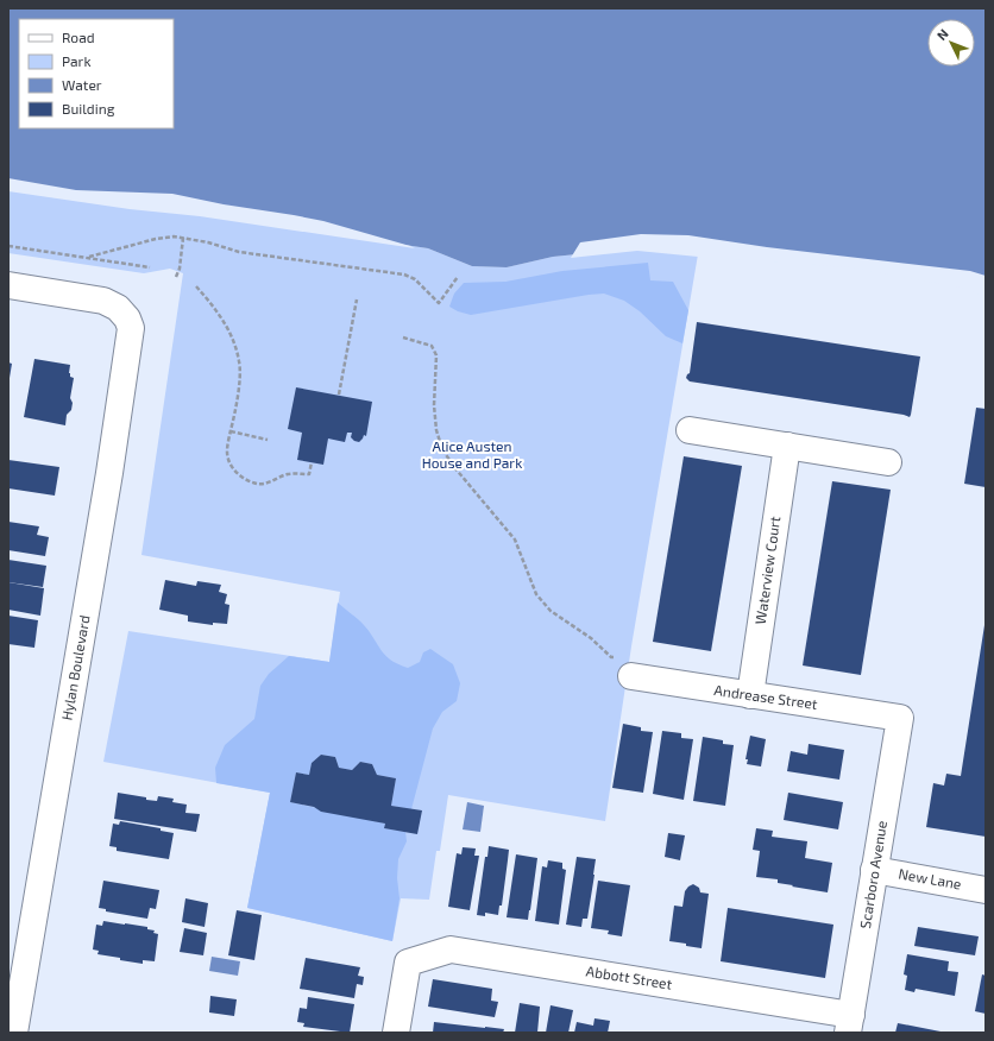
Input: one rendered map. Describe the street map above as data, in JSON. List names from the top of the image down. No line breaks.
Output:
{"streets":{"street":["Waterview Court","Hylan Boulevard","Andrease Street","Scarboro Avenue","New Lane","Abbott Street"]},"crossings":[["Waterview Court","Andrease Street"],["Andrease Street","Scarboro Avenue"],["Scarboro Avenue","New Lane"],["Scarboro Avenue","Abbott Street"]],"parks":["Alice Austen House and Park"],"legend":["Road","Park","Water","Building"],"north":"top left"}
